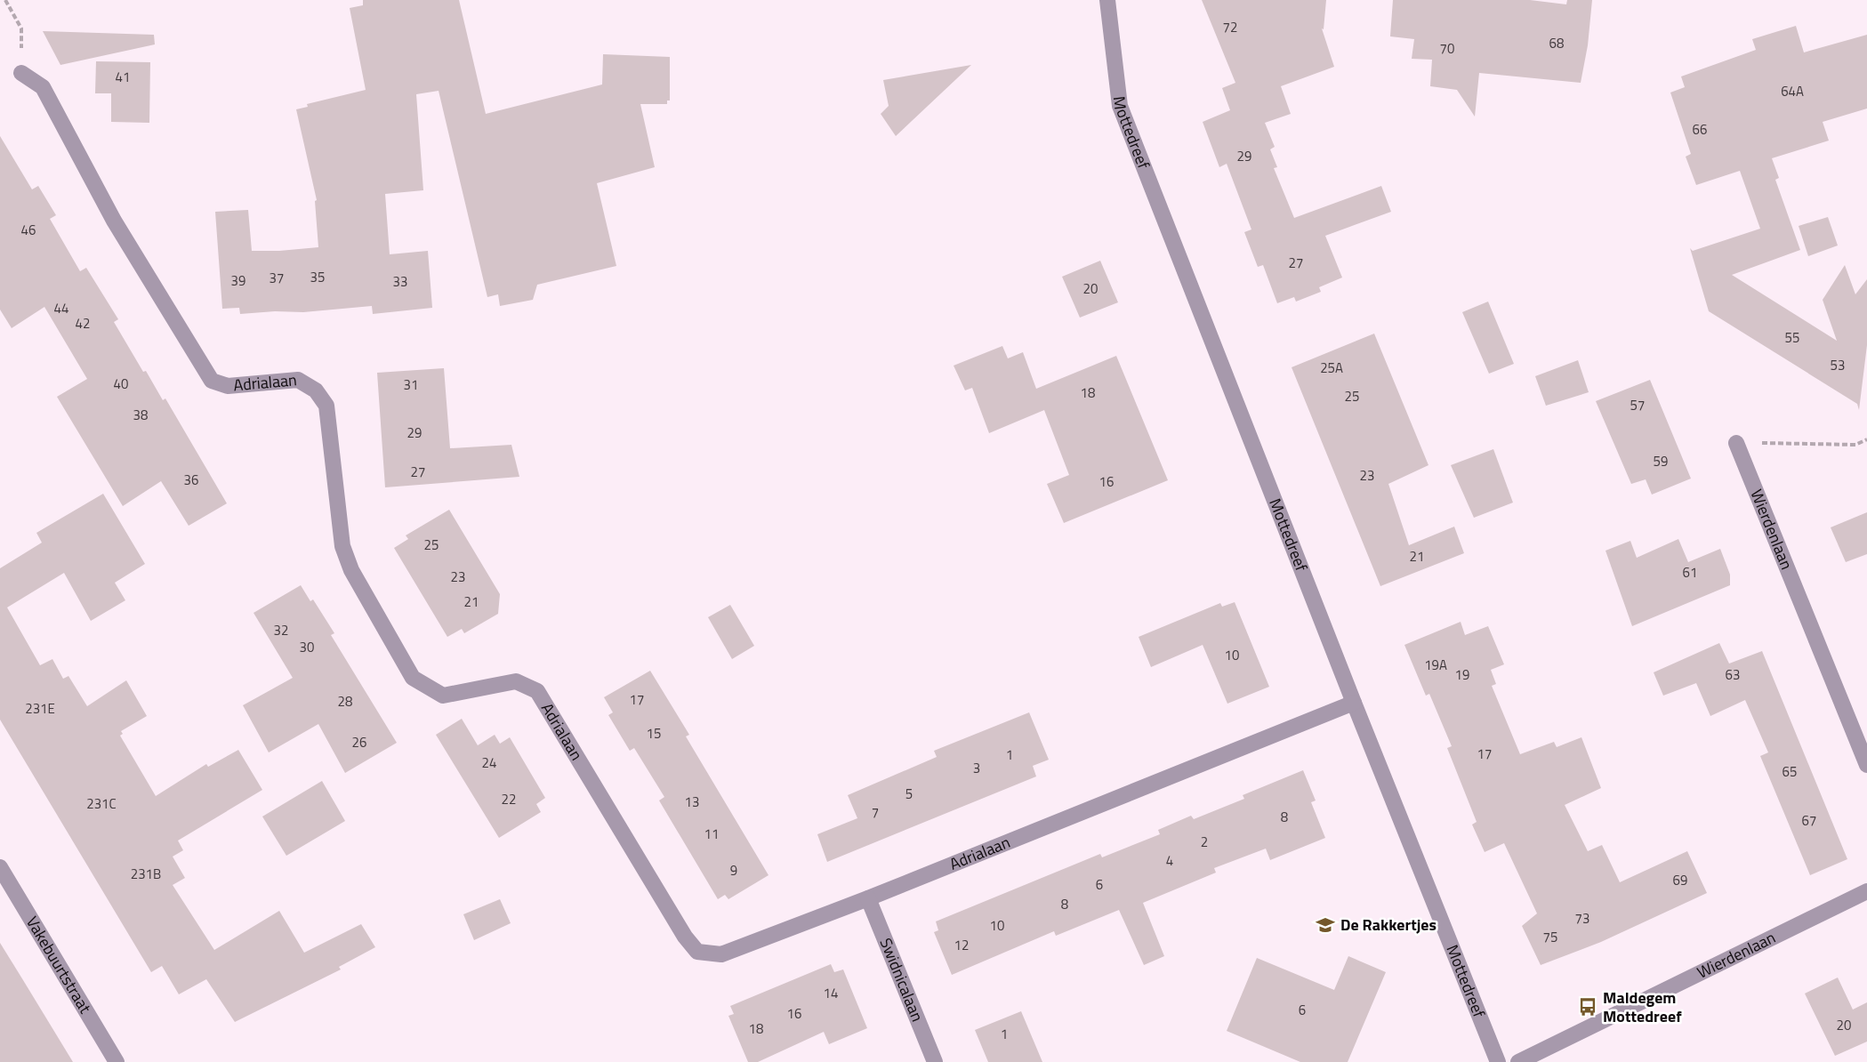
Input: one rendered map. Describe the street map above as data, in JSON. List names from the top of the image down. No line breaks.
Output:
{"streets":{"street":["Mottedreef","Adrialaan","Wierdenlaan","Vakebuurtstraat","Swidnicalaan"]},"crossings":[["Mottedreef","Adrialaan"],["Adrialaan","Swidnicalaan"]],"places":{"school or university":["De Rakkertjes"],"bus stop":["Maldegem Mottedreef"]},"house_numbers":["72","68","70","41","64A","66","29","46","27","35","37","39","33","20","44","42","55","53","25A","40","31","18","25","57","38","29","59","27","23","36","16","25","21","61","23","21","32","30","10","19A","19","63","17","28","231E","15","26","17","1","24","3","65","5","22","13","231C","7","8","67","11","2","4","9","231B","69","6","8","73","10","75","12","14","6","16","20","18","1"]}
